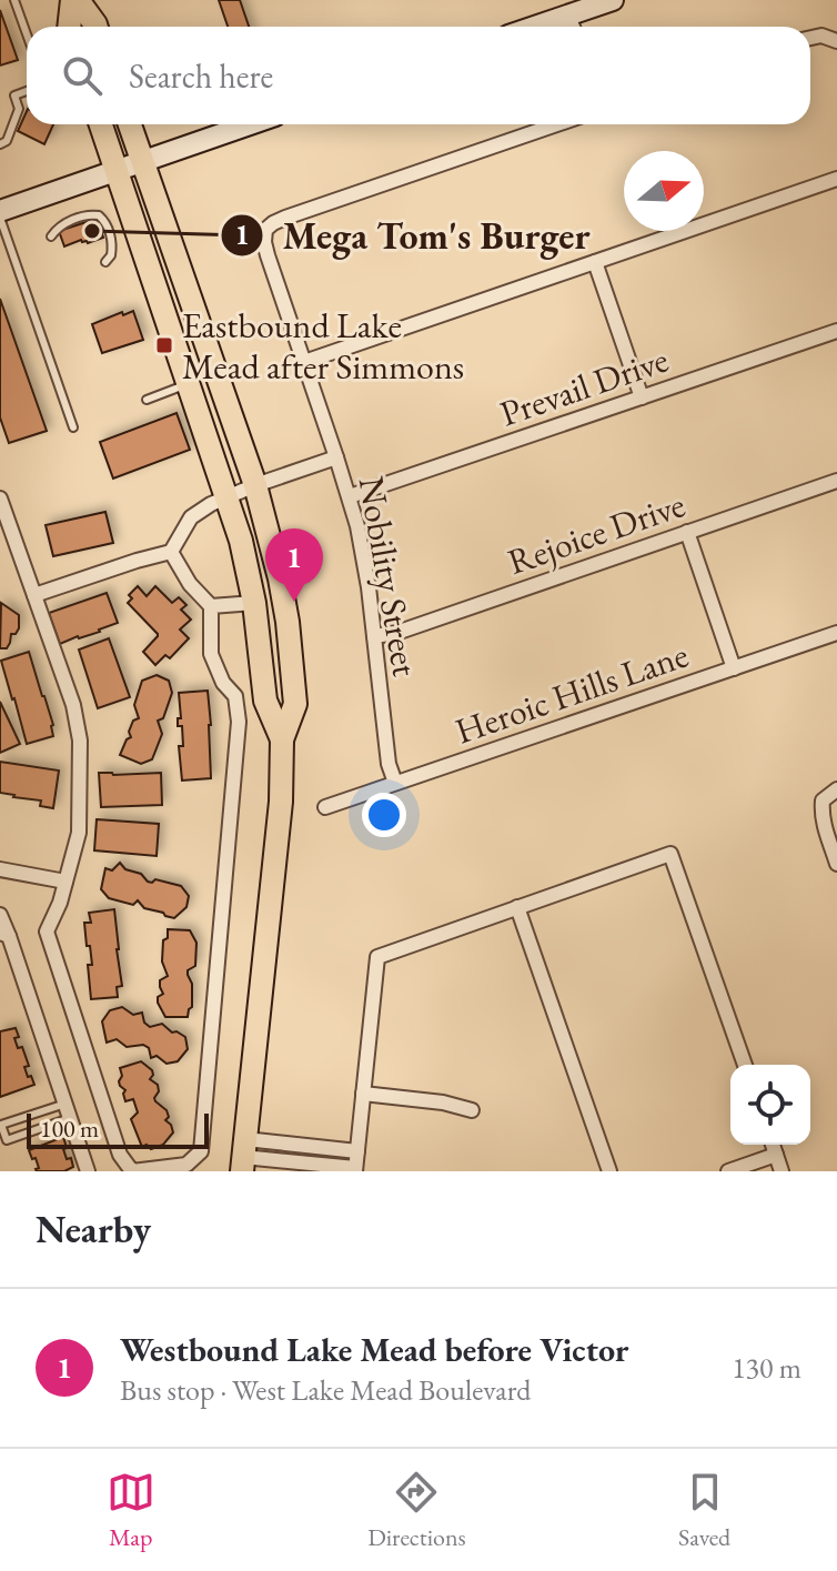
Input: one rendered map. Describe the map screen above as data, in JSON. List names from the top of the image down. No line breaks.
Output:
{"streets":{"street":["Prevail Drive","Rejoice Drive","Nobility Street","Heroic Hills Lane"]},"crossings":[["Prevail Drive","Nobility Street"],["Rejoice Drive","Nobility Street"],["Nobility Street","Heroic Hills Lane"]],"places":{"other":["Mega Tom's Burger"],"transit":["Eastbound Lake Mead after Simmons"]},"scale_bar":"100 m","north":"right","page":{"search":"Search here","pins":"1","scale":"100 m","heading":"Nearby","list":[{"mark":"1","name":"Westbound Lake Mead before Victor","note":"Bus stop · West Lake Mead Boulevard","value":"130 m"}],"nav":["Map","Directions","Saved"]}}
